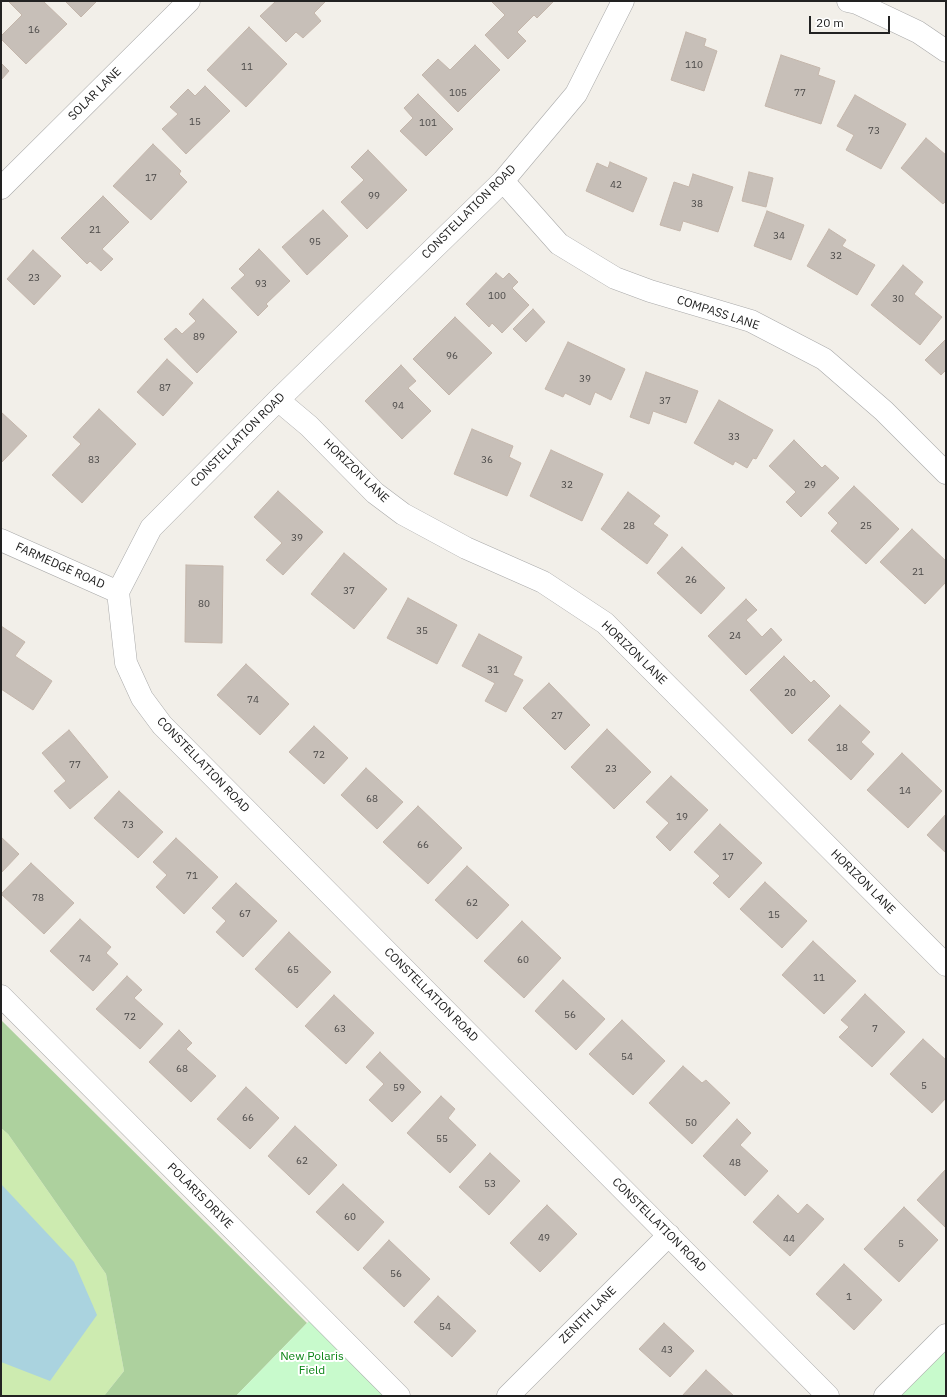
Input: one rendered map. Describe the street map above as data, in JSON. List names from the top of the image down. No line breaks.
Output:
{"streets":{"street":["SOLAR LANE","CONSTELLATION ROAD","COMPASS LANE","HORIZON LANE","FARMEDGE ROAD","POLARIS DRIVE","ZENITH LANE"]},"crossings":[["CONSTELLATION ROAD","COMPASS LANE"],["CONSTELLATION ROAD","HORIZON LANE"],["CONSTELLATION ROAD","FARMEDGE ROAD"],["CONSTELLATION ROAD","ZENITH LANE"]],"parks":["New Polaris Field"],"house_numbers":["16","110","11","105","77","15","101","73","17","42","99","38","21","34","95","32","23","93","100","30","89","96","39","87","37","94","33","83","36","32","29","28","25","39","21","26","37","80","35","24","31","20","74","27","18","72","77","23","14","68","19","73","66","17","71","78","62","67","15","74","60","65","11","56","72","63","7","54","68","5","59","66","50","55","62","48","53","60","49","44","5","56","1","54","43"],"scale_bar":"20 m"}
